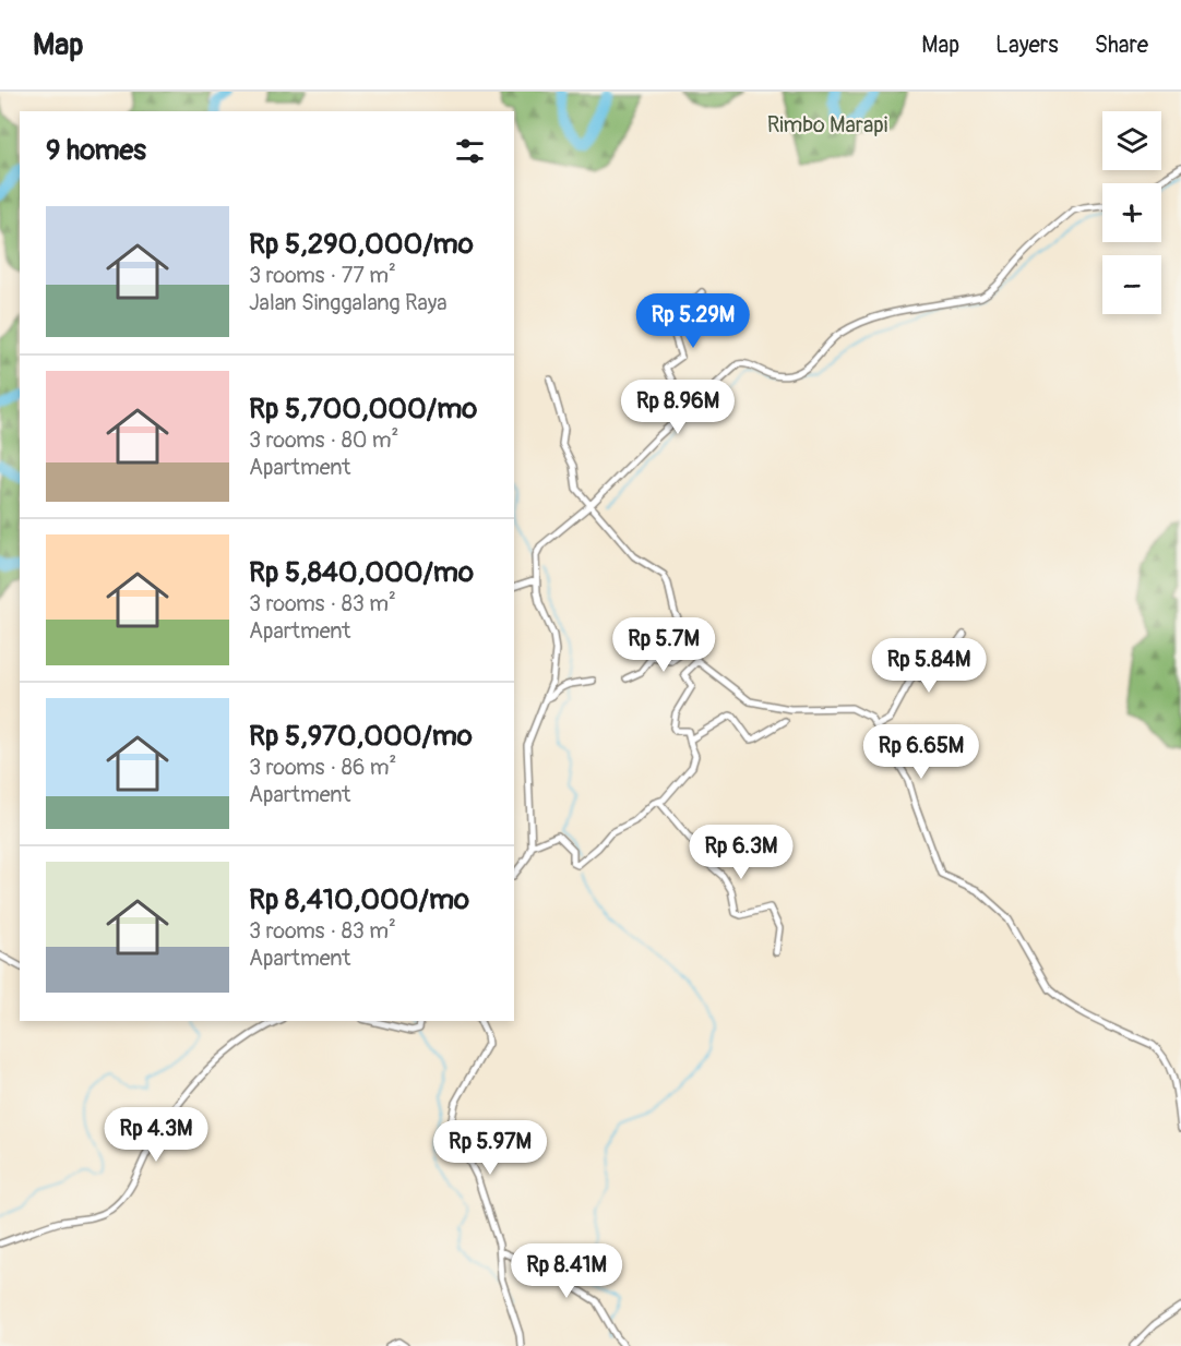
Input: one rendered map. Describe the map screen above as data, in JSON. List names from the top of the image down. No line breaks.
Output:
{"parks":["Rimbo Marapi"],"page":{"header":"Map","nav":["Map","Layers","Share"],"map_buttons":["+","−"],"heading":"9 homes","list":[{"name":"Rp 5,290,000/mo","note":"3 rooms · 77 m² · Jalan Singgalang Raya"},{"name":"Rp 5,700,000/mo","note":"3 rooms · 80 m² · Apartment"},{"name":"Rp 5,840,000/mo","note":"3 rooms · 83 m² · Apartment"},{"name":"Rp 5,970,000/mo","note":"3 rooms · 86 m² · Apartment"},{"name":"Rp 8,410,000/mo","note":"3 rooms · 83 m² · Apartment"}],"price":["Rp 5.29M","Rp 8.96M","Rp 5.7M","Rp 5.84M","Rp 6.65M","Rp 6.3M","Rp 4.3M","Rp 5.97M","Rp 8.41M"]}}
